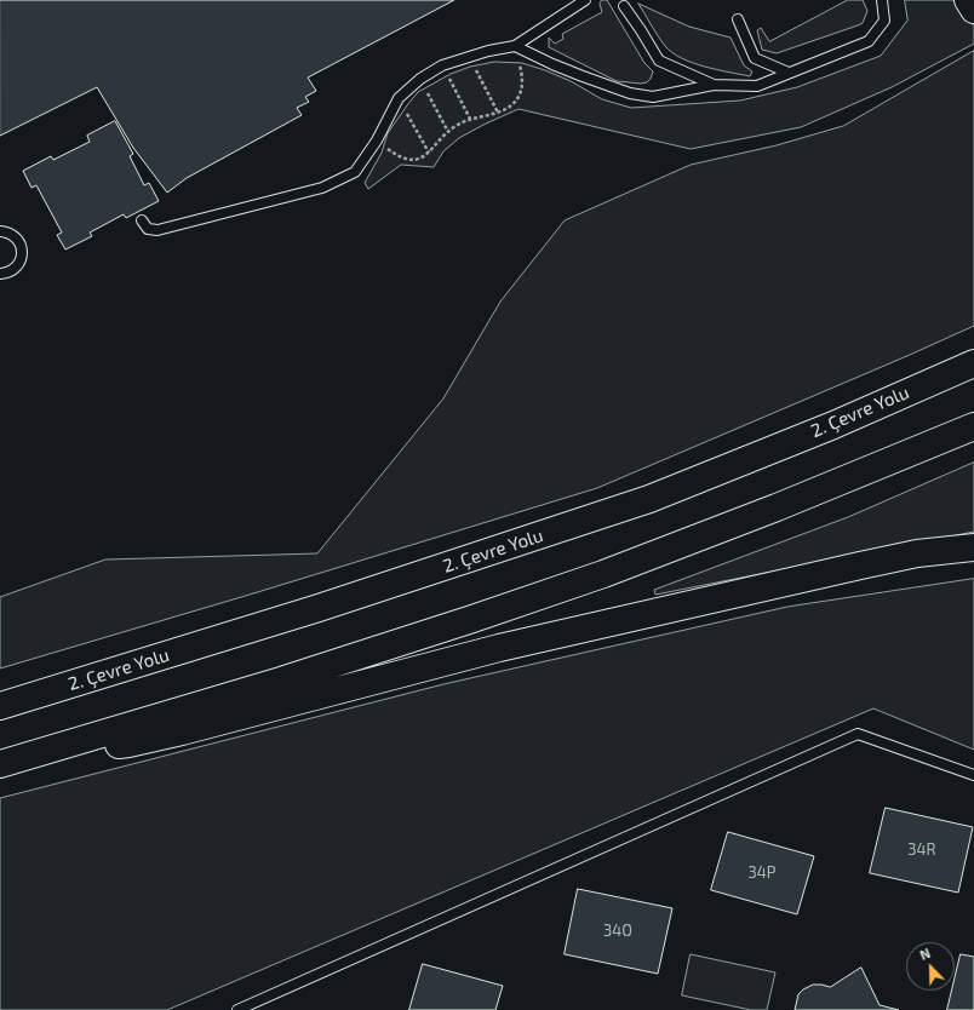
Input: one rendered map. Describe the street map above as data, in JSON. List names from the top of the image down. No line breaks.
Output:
{"streets":{"main road":["2. Çevre Yolu"]},"house_numbers":["34R","34P","34O"],"north":"top left"}
